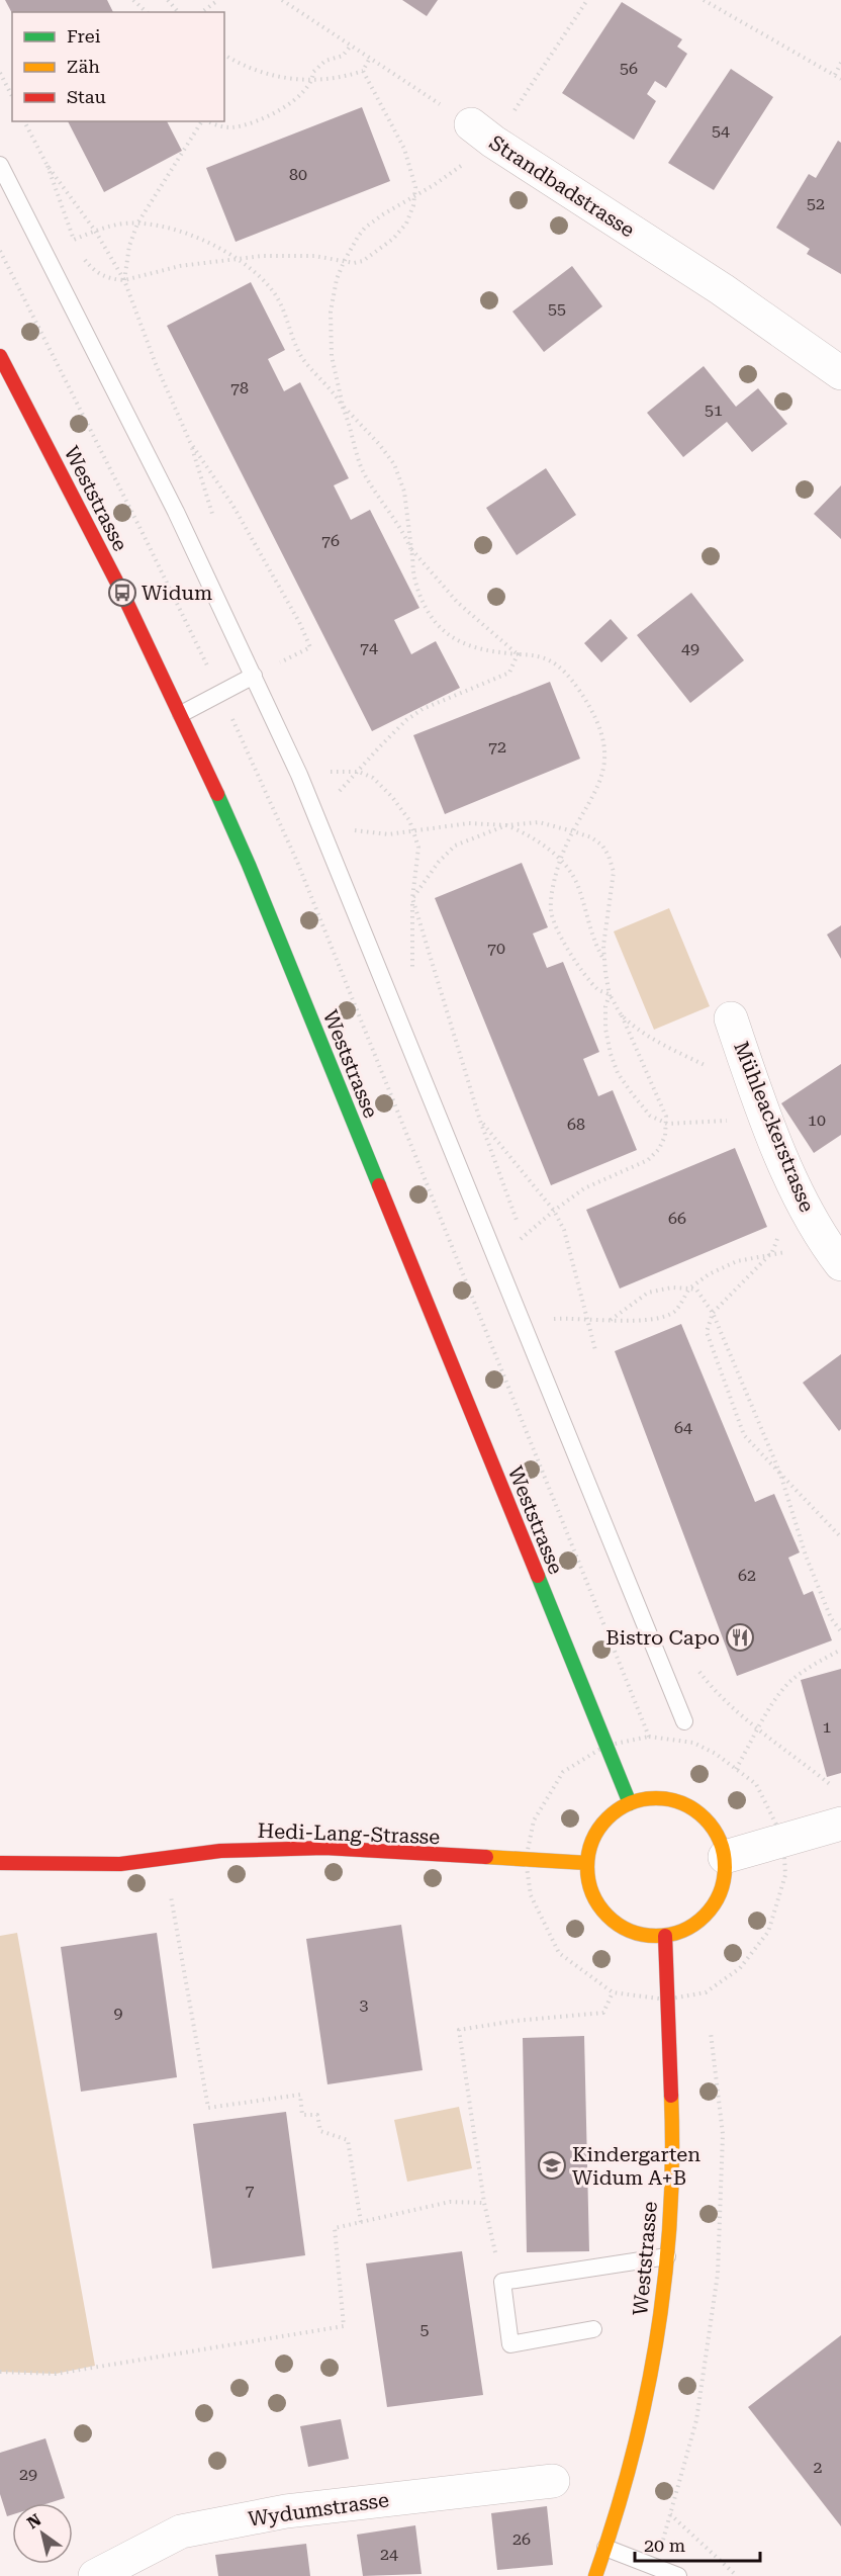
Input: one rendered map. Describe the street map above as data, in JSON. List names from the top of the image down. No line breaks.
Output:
{"streets":{"street":["Strandbadstrasse","Weststrasse","Mühleackerstrasse","Hedi-Lang-Strasse","Wydumstrasse"]},"crossings":[["Weststrasse","Hedi-Lang-Strasse"]],"places":{"bus stop":["Widum"],"restaurant":["Bistro Capo"],"school or university":["Kindergarten Widum A+B"]},"house_numbers":["56","54","80","52","55","78","51","76","74","49","72","70","10","68","66","64","62","1","3","9","7","5","2","29","26","24"],"legend":["Frei","Zäh","Stau"],"scale_bar":"20 m","north":"top left"}
